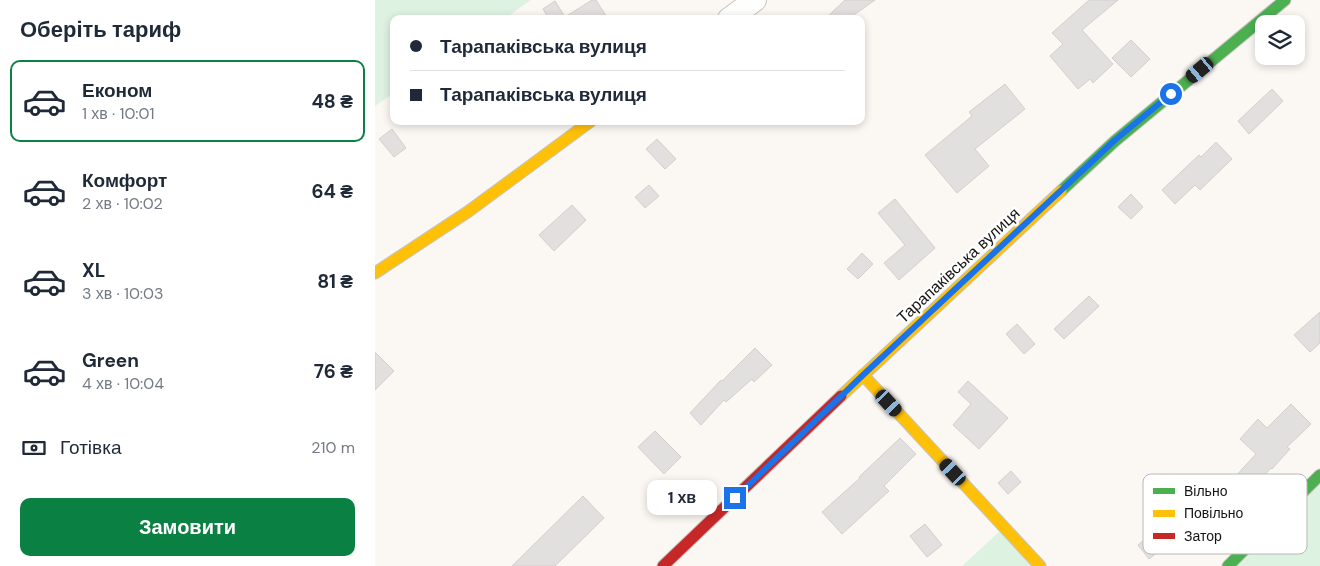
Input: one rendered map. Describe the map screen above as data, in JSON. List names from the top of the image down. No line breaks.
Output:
{"streets":{"street":["Тарапаківська вулиця"]},"legend":["Вільно","Повільно","Затор"],"page":{"heading":"Оберіть тариф","banner":["Тарапаківська вулиця","Тарапаківська вулиця"],"list":[{"name":"Економ","note":"1 хв · 10:01","value":"48 ₴"},{"name":"Комфорт","note":"2 хв · 10:02","value":"64 ₴"},{"name":"XL","note":"3 хв · 10:03","value":"81 ₴"},{"name":"Green","note":"4 хв · 10:04","value":"76 ₴"}],"pay":["Готівка","210 m"],"bubble":"1 хв","buttons":"Замовити"}}
